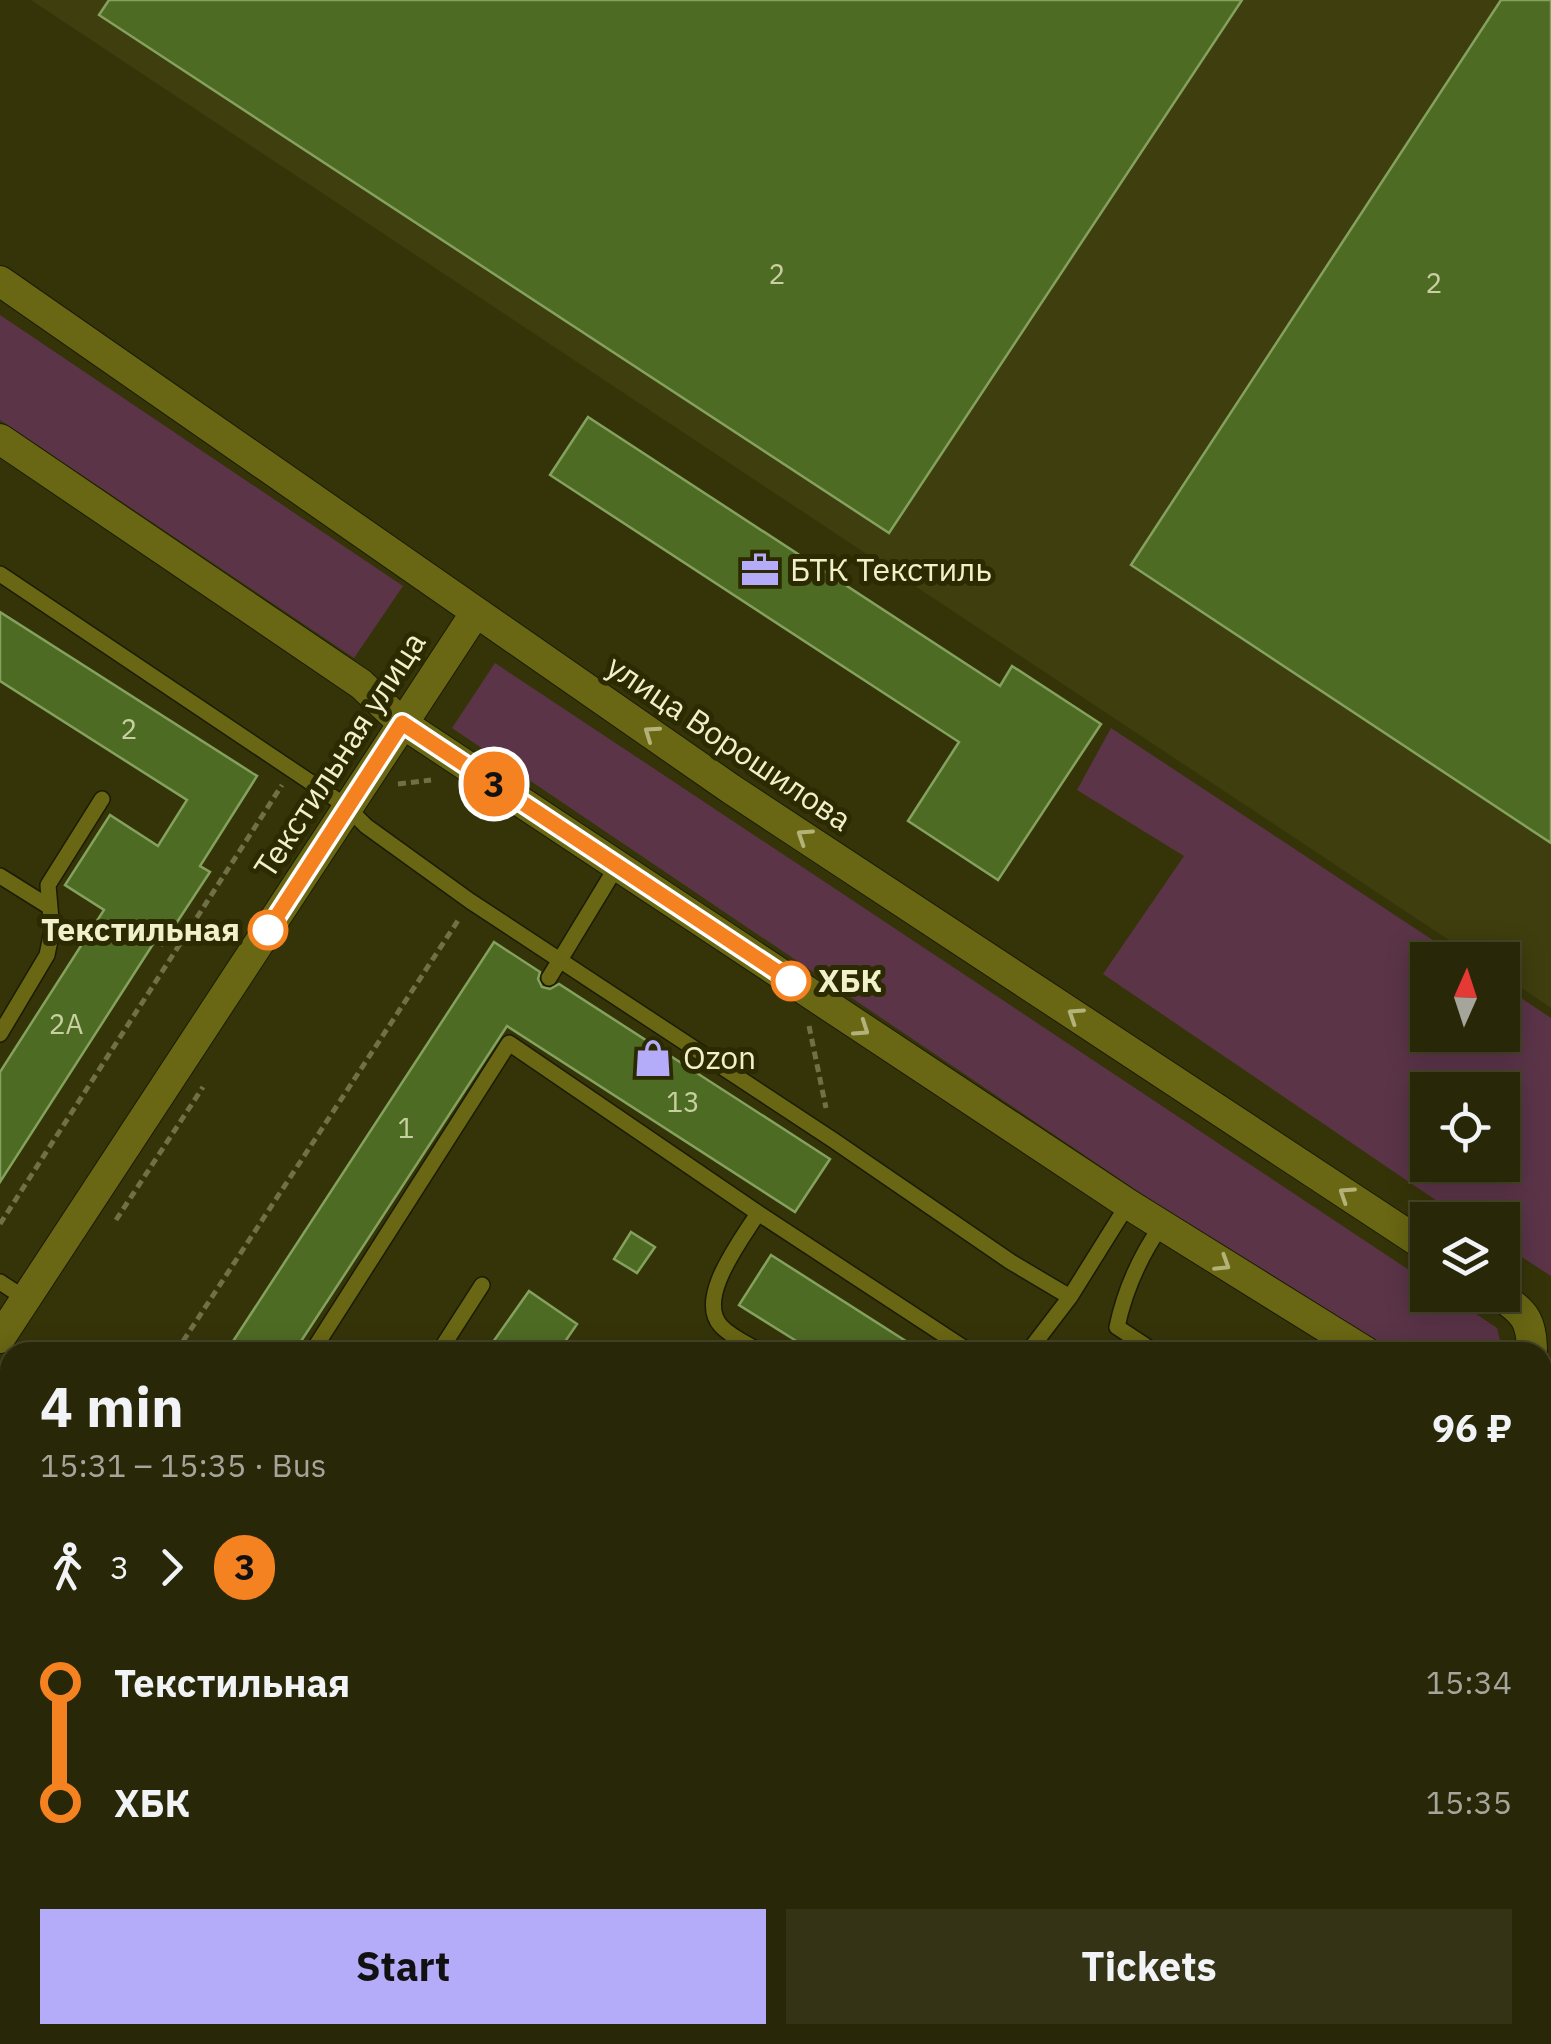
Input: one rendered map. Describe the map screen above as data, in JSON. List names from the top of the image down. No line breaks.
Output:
{"streets":{"main road":["улица Ворошилова","Текстильная улица"]},"crossings":[["улица Ворошилова","Текстильная улица"]],"places":{"office":["БТК Текстиль"],"other":["Текстильная","ХБК"],"shop":["Ozon"]},"lines":["bus line 3"],"house_numbers":["2","2","2","2А","13","1"],"north":"top","page":{"on_map":"3","heading":["4 min","15:31 – 15:35 · Bus","96 ₽"],"legs":["3","3"],"list":[{"name":"Текстильная","value":"15:34"},{"name":"ХБК","value":"15:35"}],"buttons":["Start","Tickets"]}}
